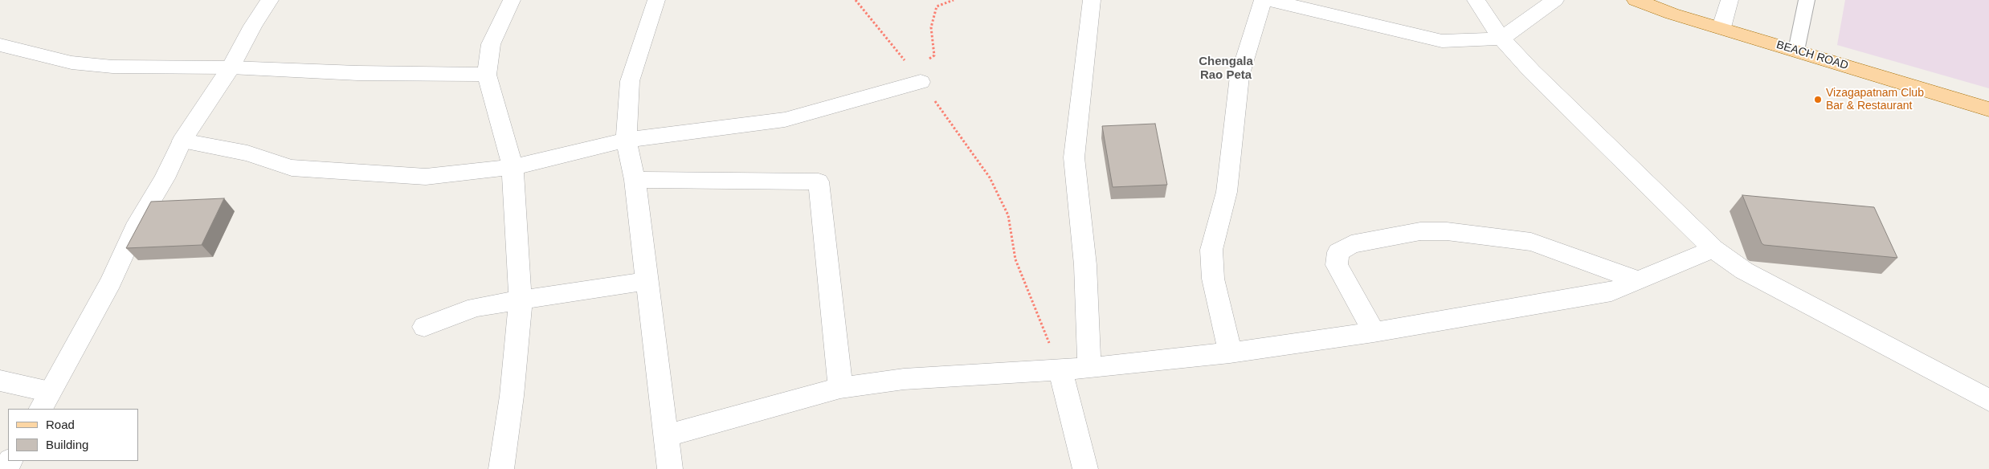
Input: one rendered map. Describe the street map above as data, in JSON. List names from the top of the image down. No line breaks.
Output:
{"streets":{"main road":["BEACH ROAD"]},"districts":["Chengala Rao Peta"],"places":["Vizagapatnam Club Bar & Restaurant"],"legend":["Road","Building"]}
